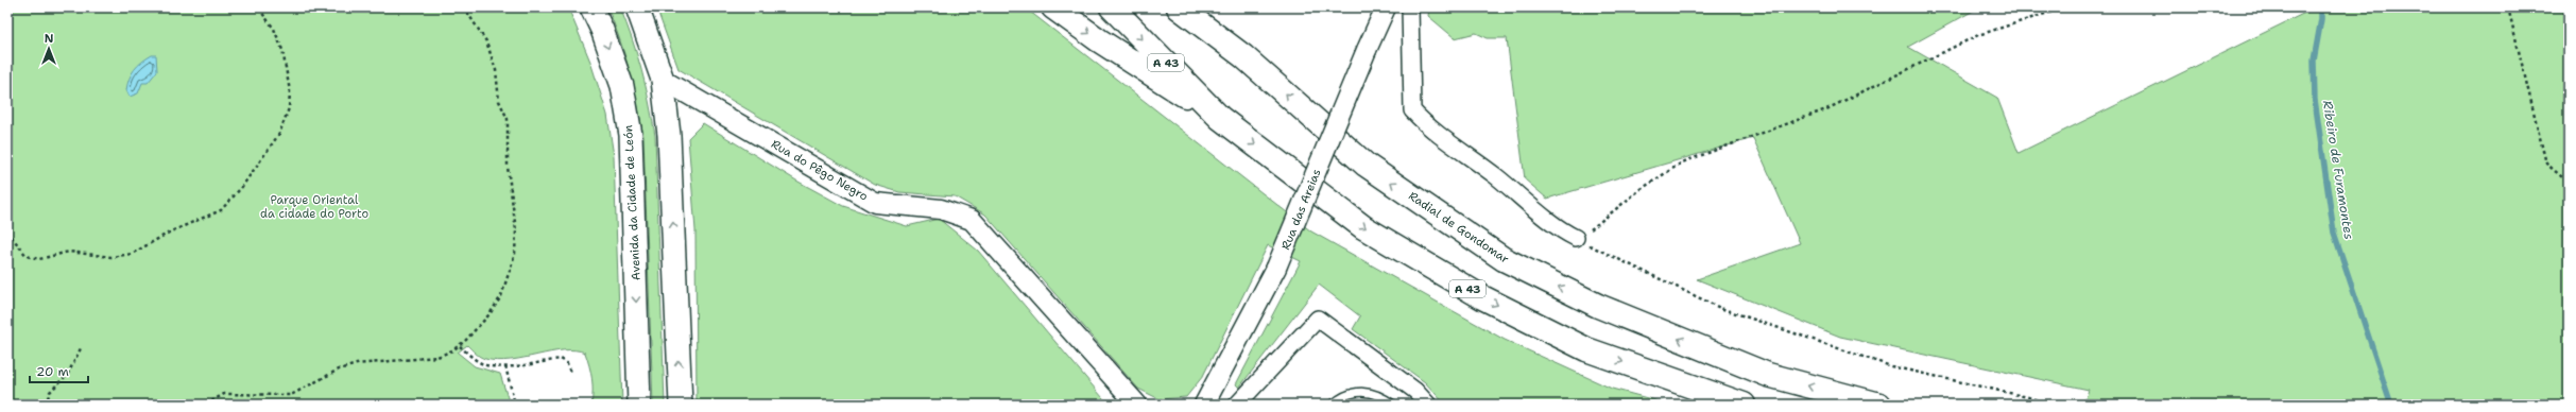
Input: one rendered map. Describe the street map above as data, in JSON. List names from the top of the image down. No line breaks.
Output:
{"streets":{"highway":["A 43","Radial de Gondomar"],"main road":["Avenida da Cidade de León"],"street":["Rua do Pêgo Negro","Rua das Areias"]},"water":["Ribeiro de Furamontes"],"parks":["Parque Oriental da cidade do Porto"],"scale_bar":"20 m","north":"top"}
